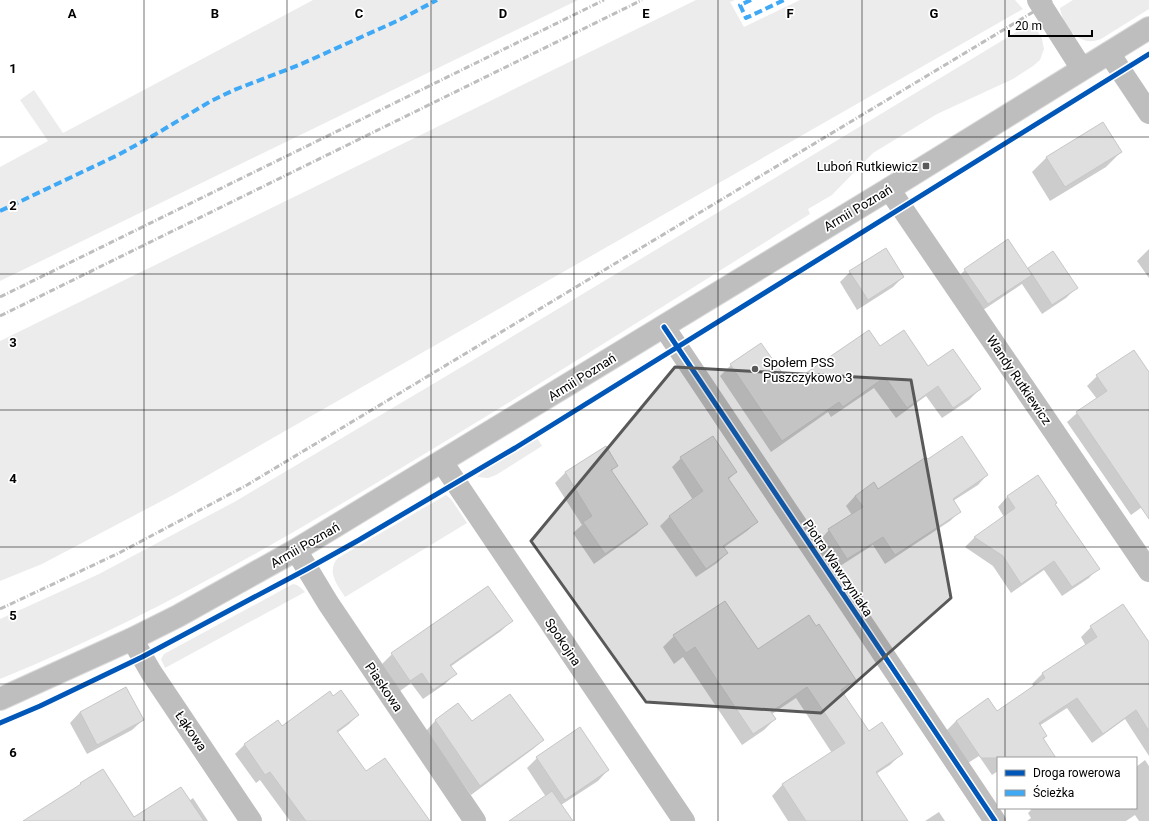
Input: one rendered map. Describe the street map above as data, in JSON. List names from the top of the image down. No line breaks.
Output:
{"streets":{"street":["Armii Poznań","Wandy Rutkiewicz","Piotra Wawrzyniaka","Spokojna","Piaskowa","Łąkowa"]},"crossings":[["Armii Poznań","Wandy Rutkiewicz"],["Armii Poznań","Piotra Wawrzyniaka"],["Armii Poznań","Spokojna"],["Armii Poznań","Piaskowa"],["Armii Poznań","Łąkowa"]],"places":{"transit":["Luboń Rutkiewicz"],"other":["Społem PSS Puszczykowo 3"]},"legend":["Droga rowerowa","Ścieżka"],"scale_bar":"20 m","grid":{"columns":["A","B","C","D","E","F","G"],"rows":["1","2","3","4","5","6"]}}
